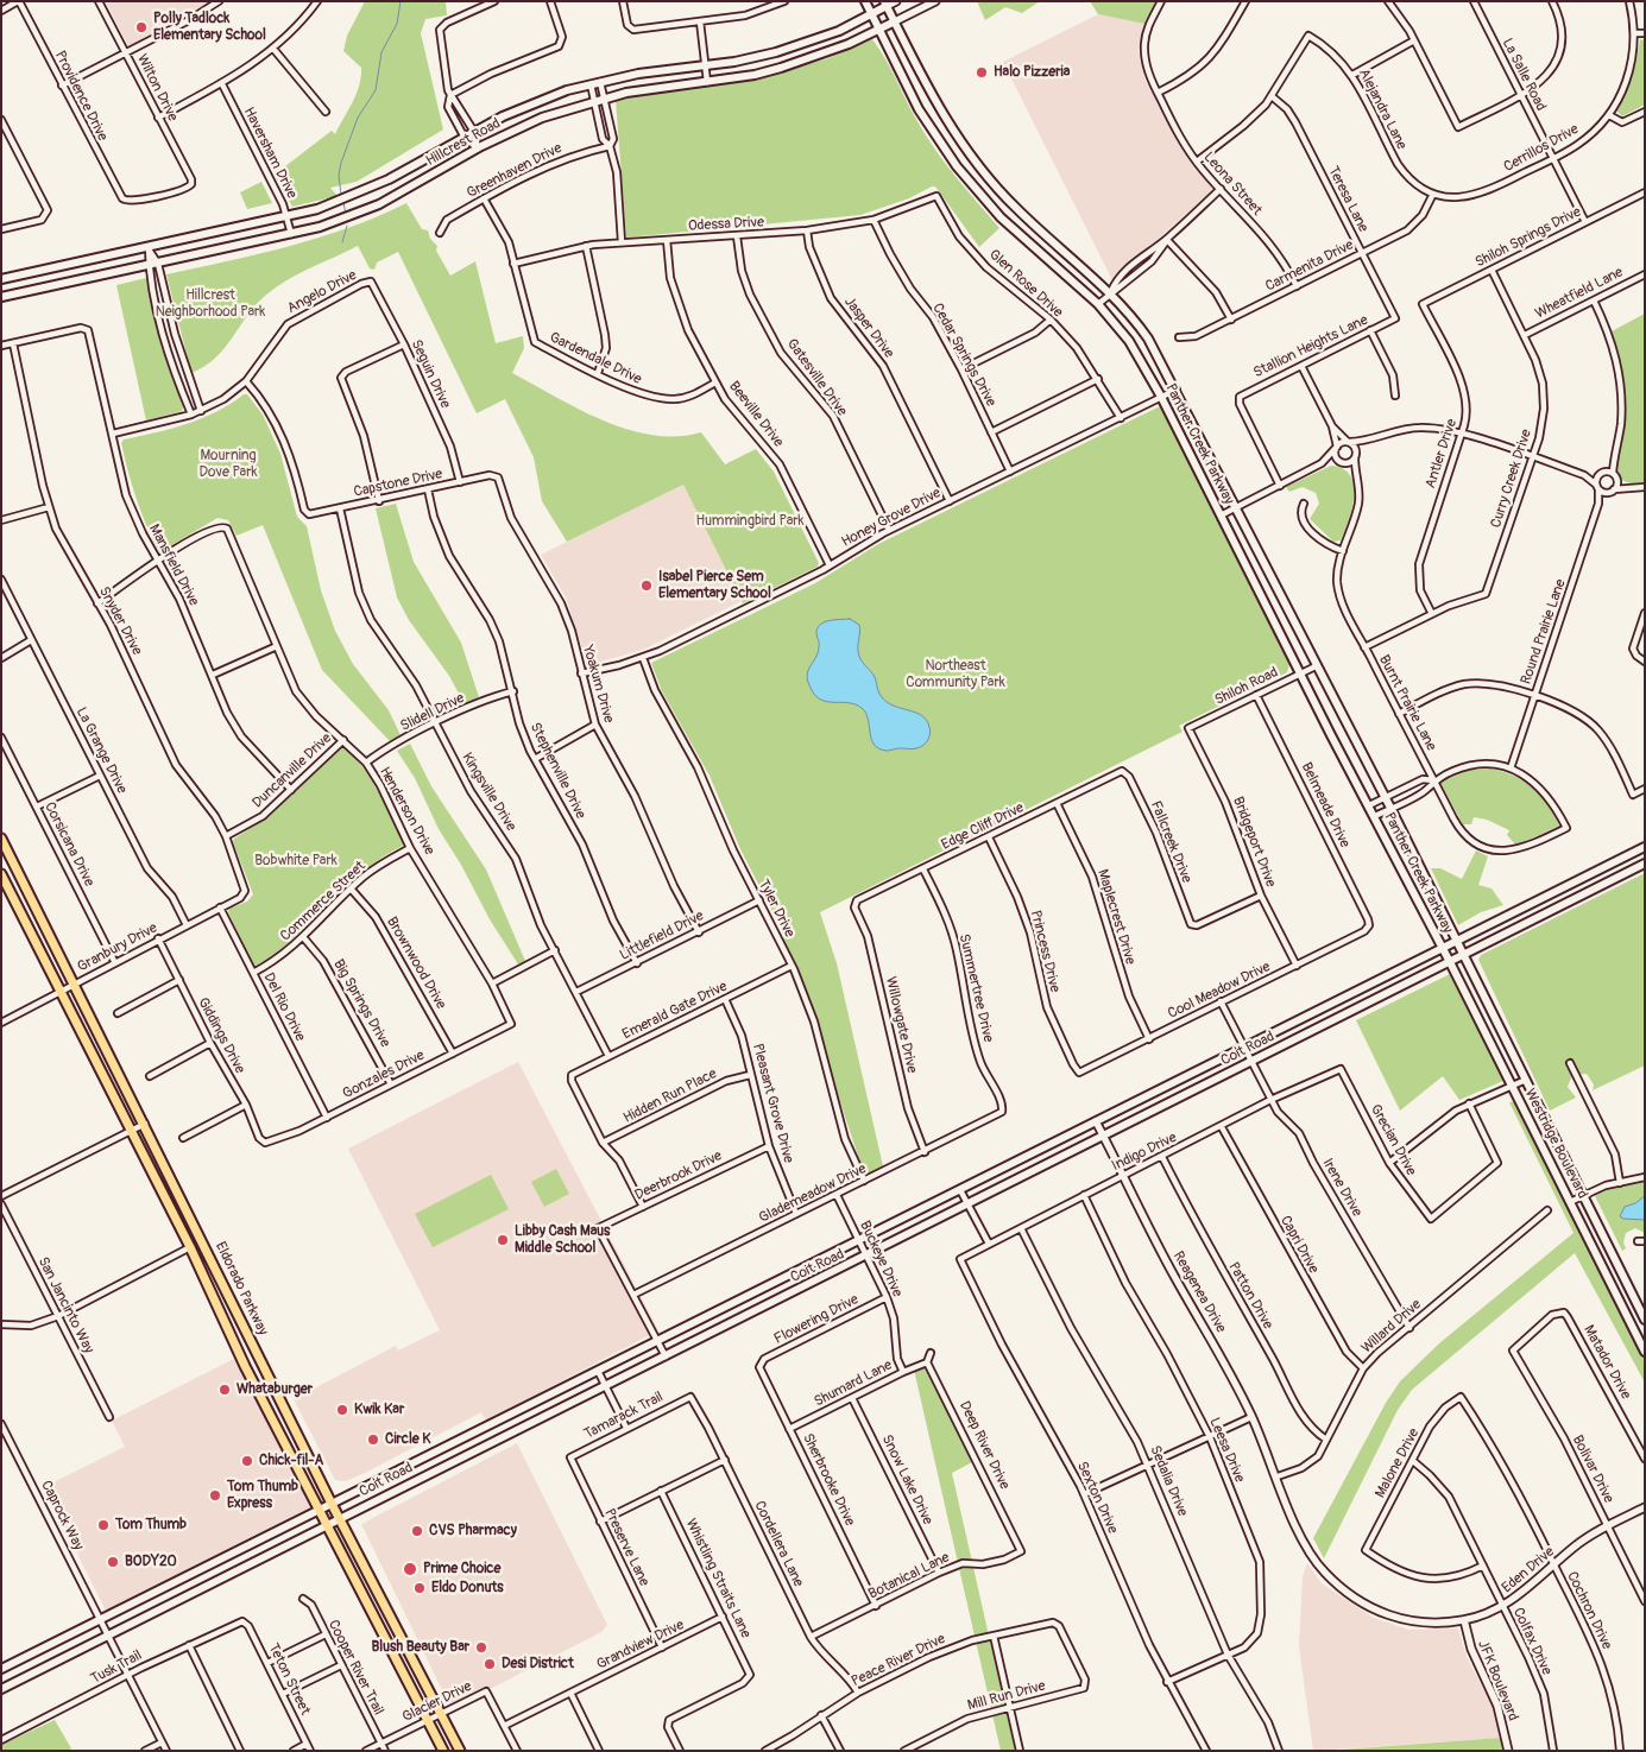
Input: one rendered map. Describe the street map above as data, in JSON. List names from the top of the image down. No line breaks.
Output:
{"streets":{"main road":["Hillcrest Road","Panther Creek Parkway","Coit Road","Westridge Boulevard","Eldorado Parkway"],"street":["La Salle Road","Wilton Drive","Providence Drive","Alejandra Lane","Cerrillos Drive","Haversham Drive","Greenhaven Drive","Leona Street","Teresa Lane","Odessa Drive","Shiloh Springs Drive","Carmenita Drive","Glen Rose Drive","Angelo Drive","Wheatfield Lane","Jasper Drive","Stallion Heights Lane","Cedar Springs Drive","Gardendale Drive","Seguin Drive","Gatesville Drive","Beeville Drive","Antler Drive","Curry Creek Drive","Capstone Drive","Honey Grove Drive","Mansfield Drive","Snyder Drive","Round Prairie Lane","Yoakum Drive","Shiloh Road","Burnt Prairie Lane","Slidell Drive","La Grange Drive","Duncanville Drive","Stephenville Drive","Kingsville Drive","Belmeade Drive","Henderson Drive","Edge Cliff Drive","Fallcreek Drive","Bridgeport Drive","Corsicana Drive","Commerce Street","Tyler Drive","Maplecrest Drive","Littlefield Drive","Granbury Drive","Princess Drive","Brownwood Drive","Summertree Drive","Cool Meadow Drive","Big Springs Drive","Del Rio Drive","Emerald Gate Drive","Willowgate Drive","Giddings Drive","Gonzales Drive","Hidden Run Place","Pleasant Grove Drive","Grecian Drive","Indigo Drive","Deerbrook Drive","Irene Drive","Glademeadow Drive","Capri Drive","Buckeye Drive","Reagenea Drive","Patton Drive","San Jancinto Way","Flowering Drive","Willard Drive","Matador Drive","Shumard Lane","Tamarack Trail","Deep River Drive","Leesa Drive","Malone Drive","Bolivar Drive","Sherbrooke Drive","Snow Lake Drive","Sedalia Drive","Sexton Drive","Caprock Way","Cordellera Lane","Preserve Lane","Eden Drive","Botanical Lane","Whistling Straits Lane","Cochron Drive","Colfax Drive","Grandview Drive","Peace River Drive","Tusk Trail","Cooper River Trail","Teton Street","JFK Boulevard","Mill Run Drive","Glacier Drive"]},"crossings":[["La Salle Road","Cerrillos Drive"],["La Salle Road","Shiloh Springs Drive"],["Wilton Drive","Providence Drive"],["Alejandra Lane","Cerrillos Drive"],["Alejandra Lane","Teresa Lane"],["Alejandra Lane","Carmenita Drive"],["Hillcrest Road","Haversham Drive"],["Hillcrest Road","Panther Creek Parkway"],["Cerrillos Drive","Carmenita Drive"],["Leona Street","Carmenita Drive"],["Teresa Lane","Carmenita Drive"],["Teresa Lane","Stallion Heights Lane"],["Odessa Drive","Glen Rose Drive"],["Odessa Drive","Jasper Drive"],["Odessa Drive","Cedar Springs Drive"],["Odessa Drive","Gardendale Drive"],["Odessa Drive","Gatesville Drive"],["Odessa Drive","Beeville Drive"],["Shiloh Springs Drive","Antler Drive"],["Shiloh Springs Drive","Curry Creek Drive"],["Glen Rose Drive","Honey Grove Drive"],["Angelo Drive","Seguin Drive"],["Angelo Drive","Capstone Drive"],["Angelo Drive","Mansfield Drive"],["Wheatfield Lane","Curry Creek Drive"],["Jasper Drive","Honey Grove Drive"],["Cedar Springs Drive","Honey Grove Drive"],["Gardendale Drive","Beeville Drive"],["Seguin Drive","Capstone Drive"],["Gatesville Drive","Honey Grove Drive"],["Beeville Drive","Honey Grove Drive"],["Panther Creek Parkway","Honey Grove Drive"],["Panther Creek Parkway","Shiloh Road"],["Panther Creek Parkway","Coit Road"],["Panther Creek Parkway","Westridge Boulevard"],["Antler Drive","Curry Creek Drive"],["Capstone Drive","Yoakum Drive"],["Capstone Drive","Stephenville Drive"],["Capstone Drive","Kingsville Drive"],["Honey Grove Drive","Yoakum Drive"],["Honey Grove Drive","Tyler Drive"],["Mansfield Drive","Snyder Drive"],["Mansfield Drive","Duncanville Drive"],["Mansfield Drive","Henderson Drive"],["Snyder Drive","Duncanville Drive"],["Snyder Drive","Granbury Drive"],["Round Prairie Lane","Burnt Prairie Lane"],["Yoakum Drive","Littlefield Drive"],["Shiloh Road","Belmeade Drive"],["Shiloh Road","Bridgeport Drive"],["Slidell Drive","Stephenville Drive"],["Slidell Drive","Kingsville Drive"],["Slidell Drive","Henderson Drive"],["La Grange Drive","Granbury Drive"],["Duncanville Drive","Henderson Drive"],["Stephenville Drive","Littlefield Drive"],["Kingsville Drive","Littlefield Drive"],["Kingsville Drive","Emerald Gate Drive"],["Belmeade Drive","Cool Meadow Drive"],["Henderson Drive","Commerce Street"],["Henderson Drive","Gonzales Drive"],["Edge Cliff Drive","Fallcreek Drive"],["Edge Cliff Drive","Maplecrest Drive"],["Edge Cliff Drive","Princess Drive"],["Edge Cliff Drive","Summertree Drive"],["Edge Cliff Drive","Willowgate Drive"],["Fallcreek Drive","Bridgeport Drive"],["Bridgeport Drive","Cool Meadow Drive"],["Corsicana Drive","Granbury Drive"],["Commerce Street","Brownwood Drive"],["Commerce Street","Big Springs Drive"],["Commerce Street","Del Rio Drive"],["Tyler Drive","Littlefield Drive"],["Tyler Drive","Emerald Gate Drive"],["Tyler Drive","Glademeadow Drive"],["Maplecrest Drive","Cool Meadow Drive"],["Granbury Drive","Del Rio Drive"],["Granbury Drive","Giddings Drive"],["Granbury Drive","Eldorado Parkway"],["Princess Drive","Cool Meadow Drive"],["Brownwood Drive","Gonzales Drive"],["Summertree Drive","Glademeadow Drive"],["Cool Meadow Drive","Irene Drive"],["Big Springs Drive","Gonzales Drive"],["Del Rio Drive","Gonzales Drive"],["Emerald Gate Drive","Hidden Run Place"],["Emerald Gate Drive","Pleasant Grove Drive"],["Willowgate Drive","Glademeadow Drive"],["Giddings Drive","Gonzales Drive"],["Coit Road","Westridge Boulevard"],["Coit Road","Irene Drive"],["Coit Road","Buckeye Drive"],["Coit Road","Eldorado Parkway"],["Coit Road","Reagenea Drive"],["Coit Road","Caprock Way"],["Hidden Run Place","Pleasant Grove Drive"],["Pleasant Grove Drive","Deerbrook Drive"],["Pleasant Grove Drive","Glademeadow Drive"],["Grecian Drive","Indigo Drive"],["Indigo Drive","Irene Drive"],["Indigo Drive","Capri Drive"],["Indigo Drive","Reagenea Drive"],["Indigo Drive","Patton Drive"],["Indigo Drive","Leesa Drive"],["Indigo Drive","Sedalia Drive"],["Indigo Drive","Sexton Drive"],["Deerbrook Drive","Glademeadow Drive"],["Irene Drive","Willard Drive"],["Glademeadow Drive","Buckeye Drive"],["Capri Drive","Willard Drive"],["Buckeye Drive","Flowering Drive"],["Buckeye Drive","Shumard Lane"],["Eldorado Parkway","Glacier Drive"],["Reagenea Drive","Willard Drive"],["Reagenea Drive","Eden Drive"],["Patton Drive","Willard Drive"],["Flowering Drive","Sherbrooke Drive"],["Willard Drive","Eden Drive"],["Matador Drive","Bolivar Drive"],["Shumard Lane","Deep River Drive"],["Shumard Lane","Sherbrooke Drive"],["Shumard Lane","Snow Lake Drive"],["Tamarack Trail","Cordellera Lane"],["Tamarack Trail","Preserve Lane"],["Deep River Drive","Botanical Lane"],["Leesa Drive","Sedalia Drive"],["Leesa Drive","Sexton Drive"],["Malone Drive","Cochron Drive"],["Malone Drive","Colfax Drive"],["Bolivar Drive","Eden Drive"],["Sherbrooke Drive","Botanical Lane"],["Snow Lake Drive","Botanical Lane"],["Caprock Way","Tusk Trail"],["Cordellera Lane","Botanical Lane"],["Cordellera Lane","Peace River Drive"],["Preserve Lane","Grandview Drive"],["Eden Drive","Cochron Drive"],["Eden Drive","Colfax Drive"],["Eden Drive","JFK Boulevard"],["Whistling Straits Lane","Grandview Drive"],["Grandview Drive","Glacier Drive"],["Peace River Drive","Mill Run Drive"],["Tusk Trail","Teton Street"],["Cooper River Trail","Glacier Drive"]],"parks":["Hillcrest Neighborhood Park","Mourning Dove Park","Hummingbird Park","Northeast Community Park","Bobwhite Park"],"places":["Polly Tadlock Elementary School","Halo Pizzeria","Isabel Pierce Sem Elementary School","Libby Cash Maus Middle School","Whataburger","Kwik Kar","Circle K","Chick-fil-A","Tom Thumb Express","Tom Thumb","CVS Pharmacy","BODY20","Prime Choice","Eldo Donuts","Blush Beauty Bar","Desi District"]}
